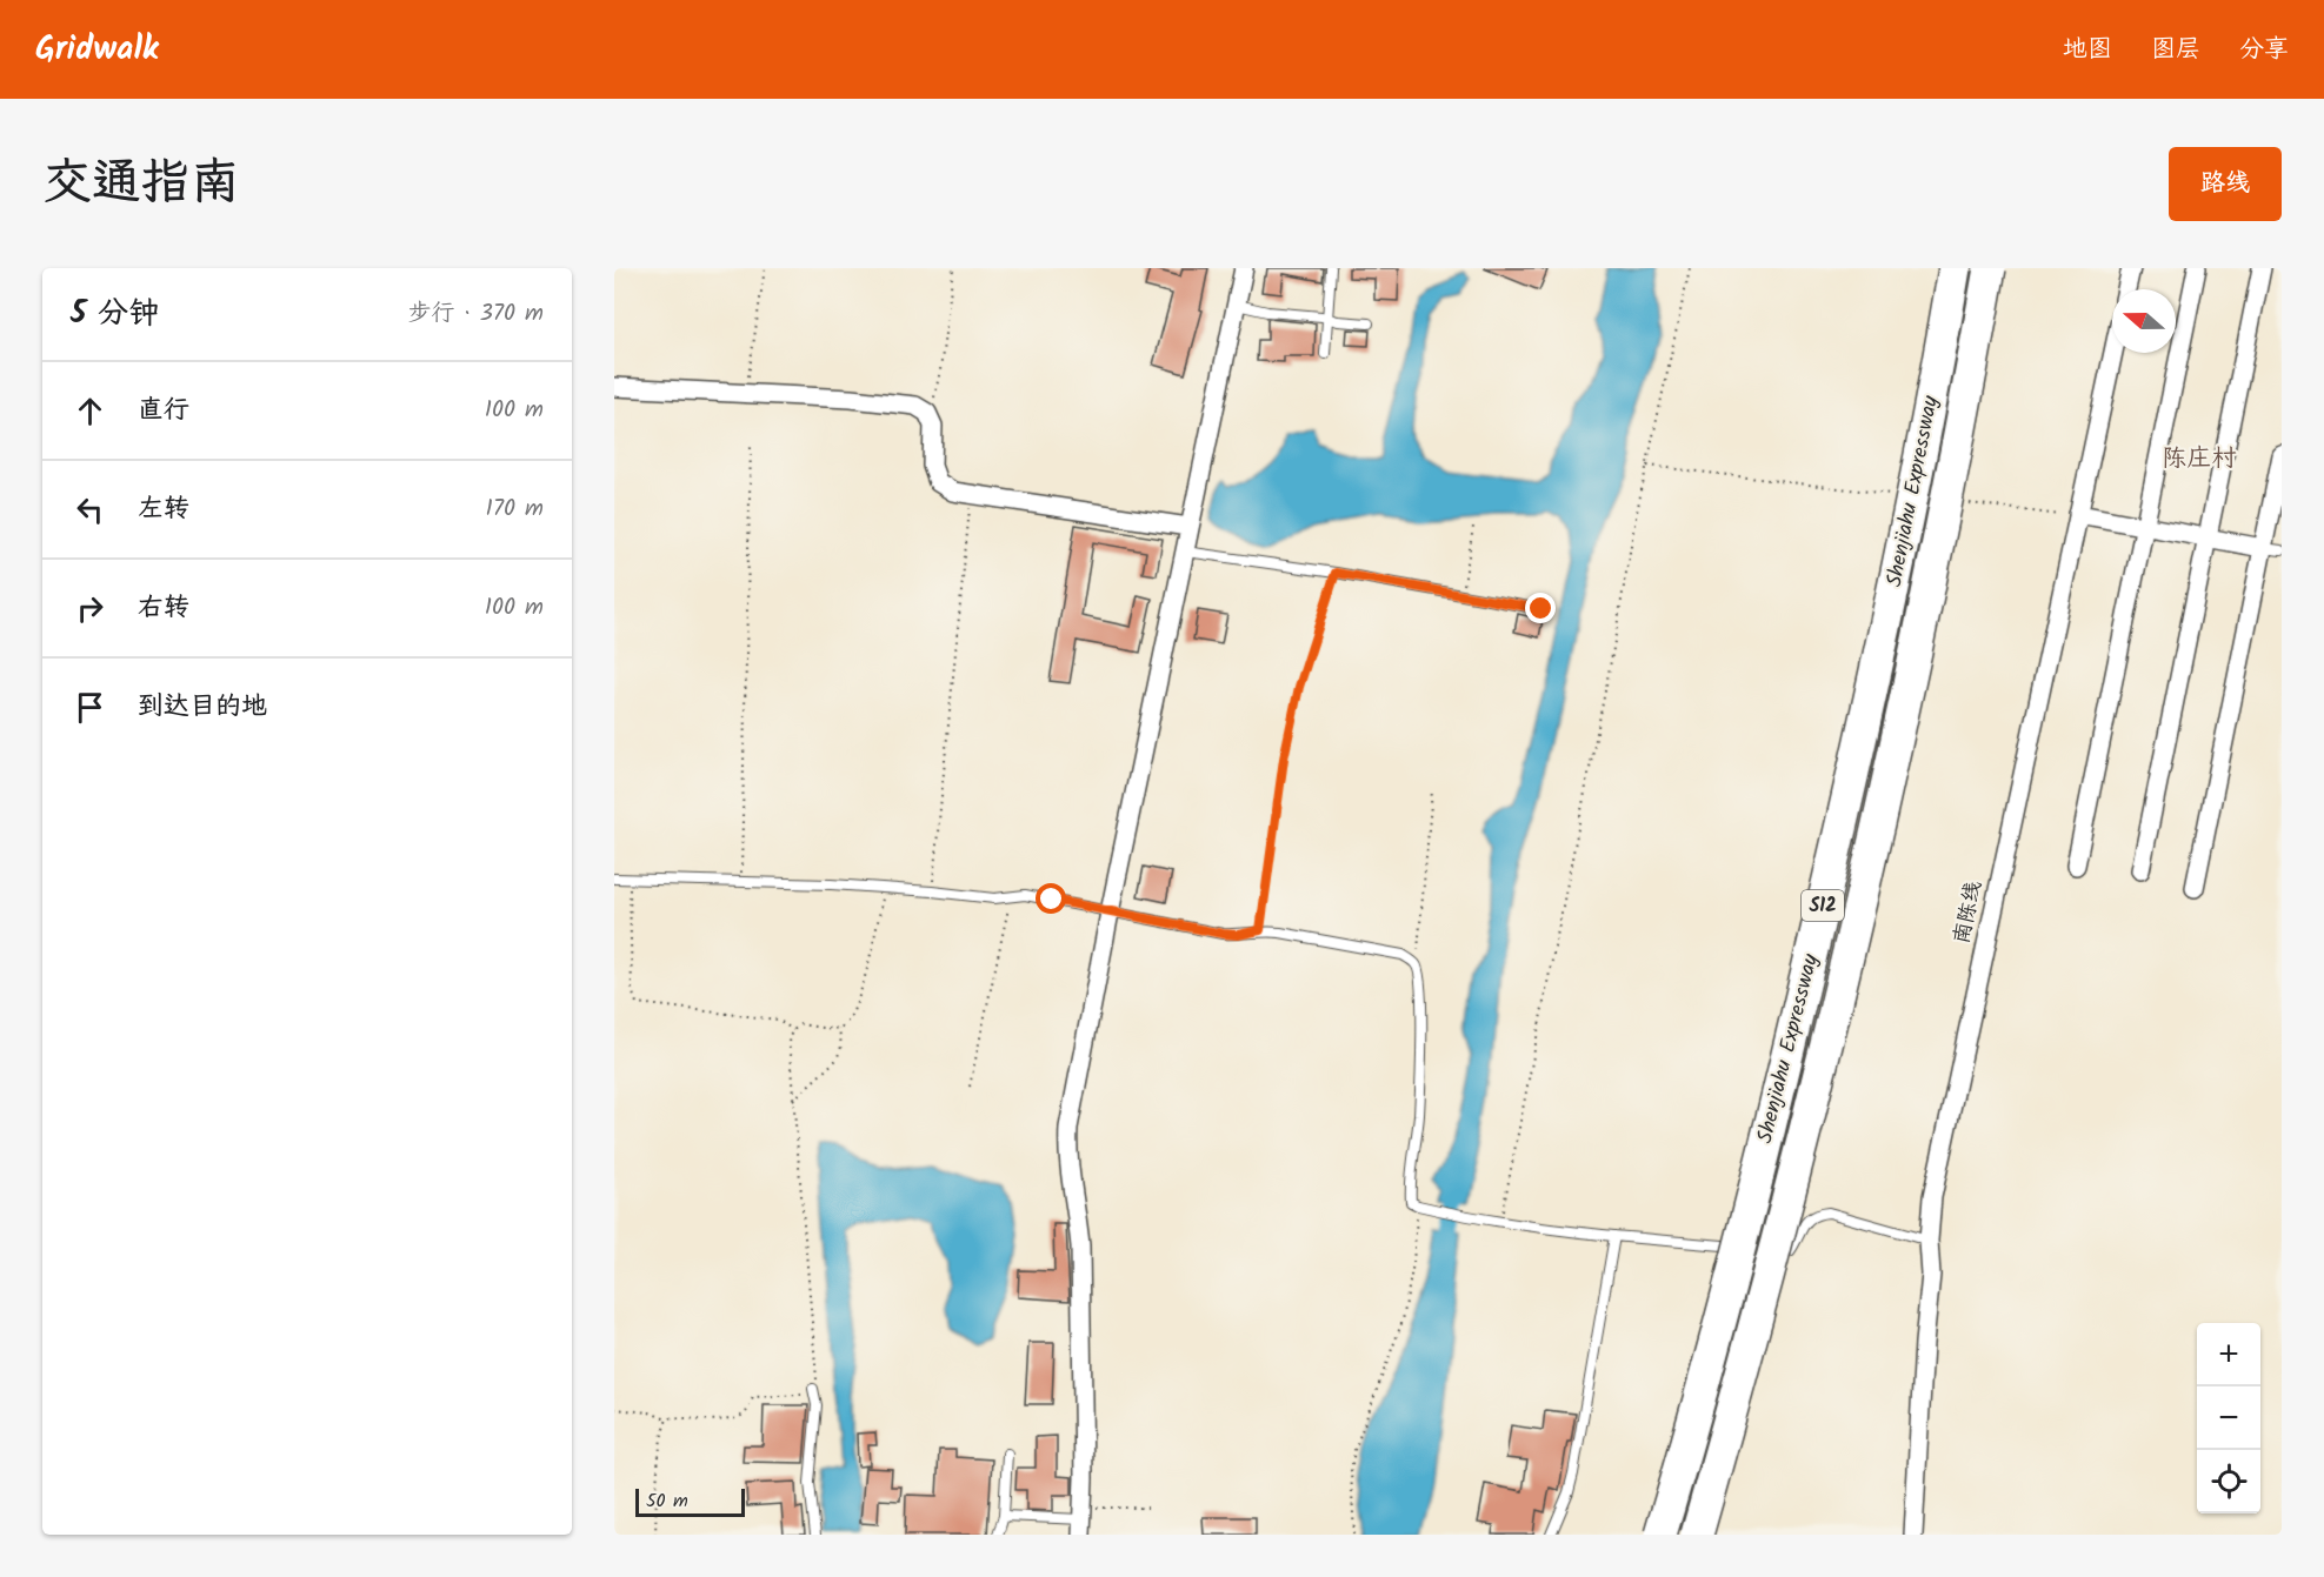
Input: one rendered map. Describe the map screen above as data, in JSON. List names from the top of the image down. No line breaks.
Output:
{"streets":{"highway":["Shenjiahu Expressway","S12"],"street":["南陈线"]},"districts":["陈庄村"],"scale_bar":"50 m","north":"left","page":{"header":"Gridwalk","nav":["地图","图层","分享"],"title":"交通指南","buttons":"路线","heading":["5 分钟","步行 · 370 m"],"list":[["直行","100 m"],["左转","170 m"],["右转","100 m"],"到达目的地"],"map_buttons":["+","−"],"scale":"50 m"}}
